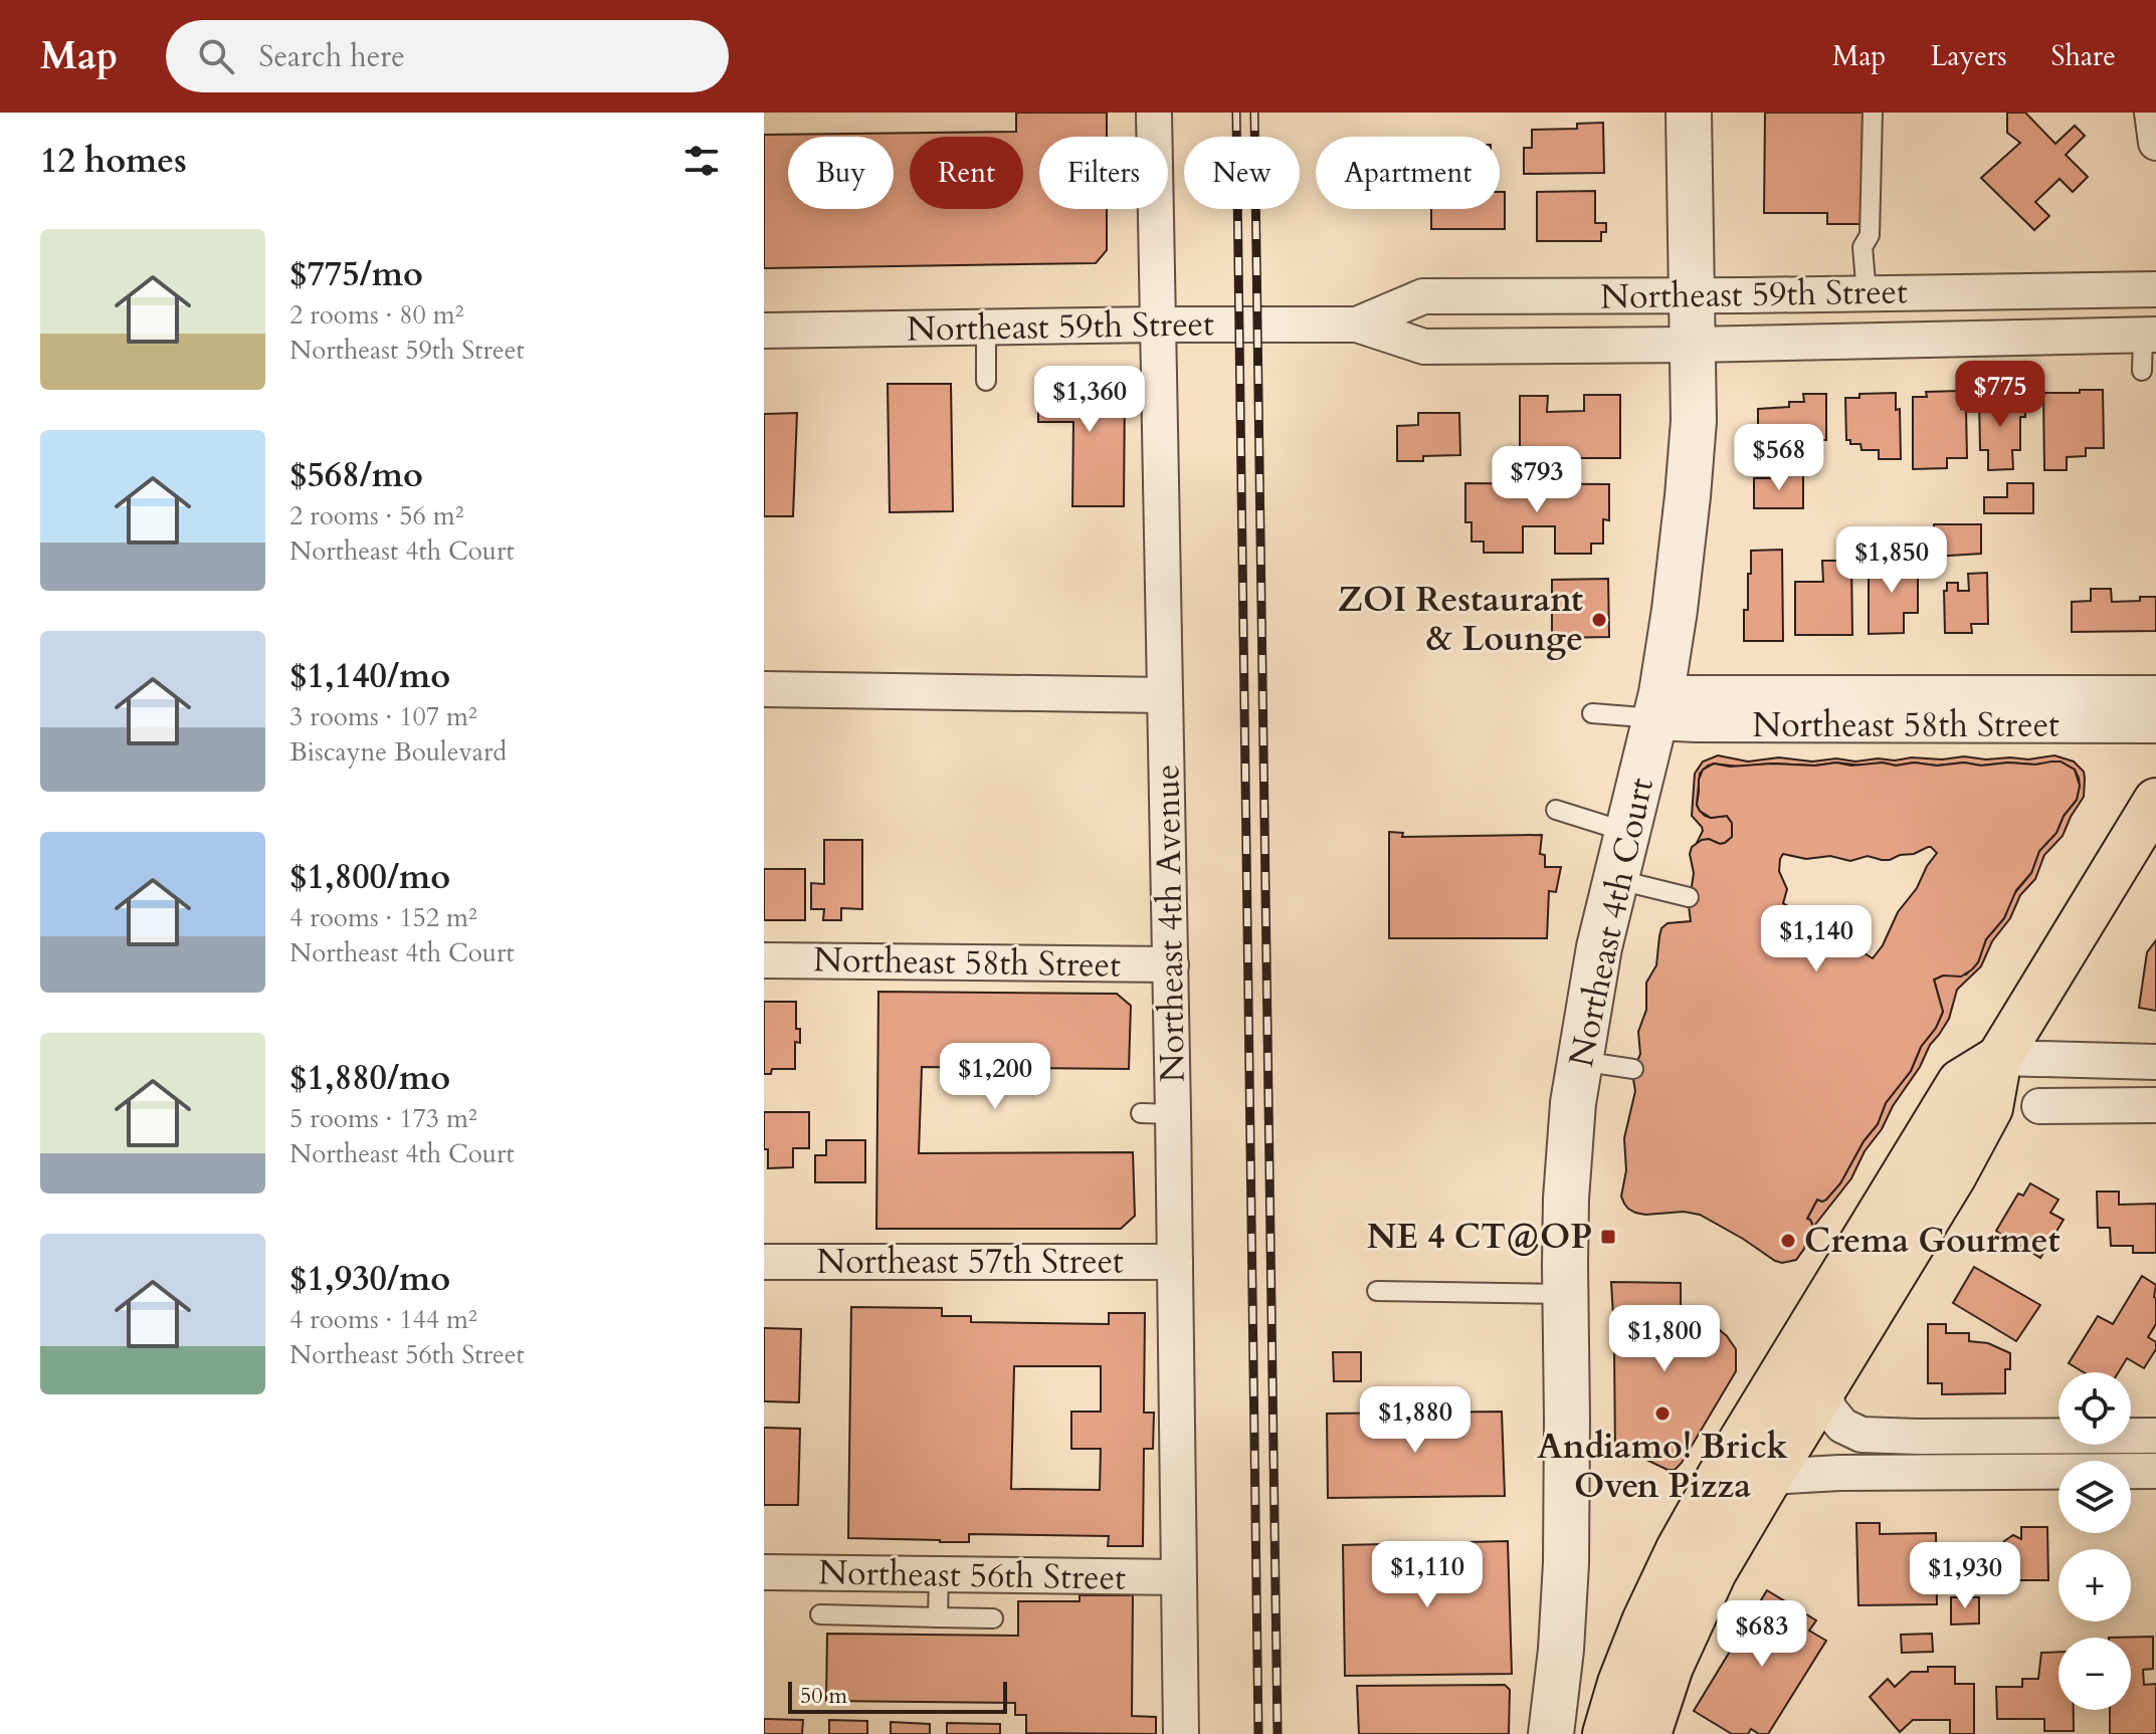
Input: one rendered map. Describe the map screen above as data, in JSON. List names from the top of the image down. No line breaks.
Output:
{"streets":{"street":["Northeast 59th Street","Northeast 58th Street","Northeast 4th Court","Northeast 4th Avenue","Northeast 57th Street","Northeast 56th Street"]},"crossings":[["Northeast 59th Street","Northeast 4th Court"],["Northeast 59th Street","Northeast 4th Avenue"],["Northeast 58th Street","Northeast 4th Court"],["Northeast 58th Street","Northeast 4th Avenue"],["Northeast 4th Avenue","Northeast 57th Street"],["Northeast 4th Avenue","Northeast 56th Street"]],"places":{"other":["ZOI Restaurant & Lounge","Crema Gourmet","Andiamo! Brick Oven Pizza"],"transit":["NE 4 CT@OP"]},"scale_bar":"50 m","page":{"header":"Map","search":"Search here","nav":["Map","Layers","Share"],"heading":"12 homes","chip":["Buy","Rent","Filters","New","Apartment"],"list":[{"name":"$775/mo","note":"2 rooms · 80 m² · Northeast 59th Street"},{"name":"$568/mo","note":"2 rooms · 56 m² · Northeast 4th Court"},{"name":"$1,140/mo","note":"3 rooms · 107 m² · Biscayne Boulevard"},{"name":"$1,800/mo","note":"4 rooms · 152 m² · Northeast 4th Court"},{"name":"$1,880/mo","note":"5 rooms · 173 m² · Northeast 4th Court"},{"name":"$1,930/mo","note":"4 rooms · 144 m² · Northeast 56th Street"}],"price":["$775","$1,360","$568","$793","$1,850","$1,140","$1,200","$1,800","$1,880","$1,110","$1,930","$683"],"map_buttons":["+","−"],"scale":"50 m"}}
